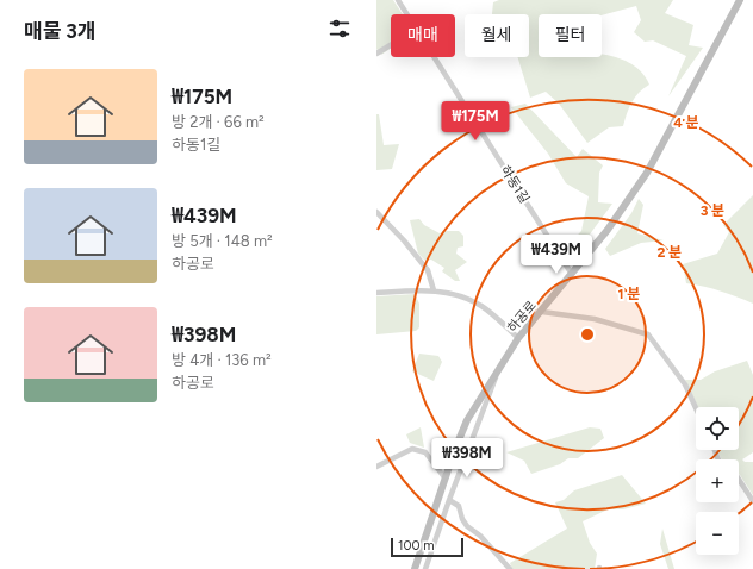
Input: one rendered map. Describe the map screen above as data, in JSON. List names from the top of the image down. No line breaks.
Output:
{"streets":{"main road":["하공로"],"street":["하동1길"]},"crossings":[["하동1길","하공로"]],"scale_bar":"100 m","page":{"heading":"매물 3개","chip":["매매","월세","필터"],"list":[{"name":"₩175M","note":"방 2개 · 66 m² · 하동1길"},{"name":"₩439M","note":"방 5개 · 148 m² · 하공로"},{"name":"₩398M","note":"방 4개 · 136 m² · 하공로"}],"price":["₩175M","₩439M","₩398M"],"map_buttons":["+","−"],"scale":"100 m"},"rings":["4 분","3 분","2 분","1 분"]}
